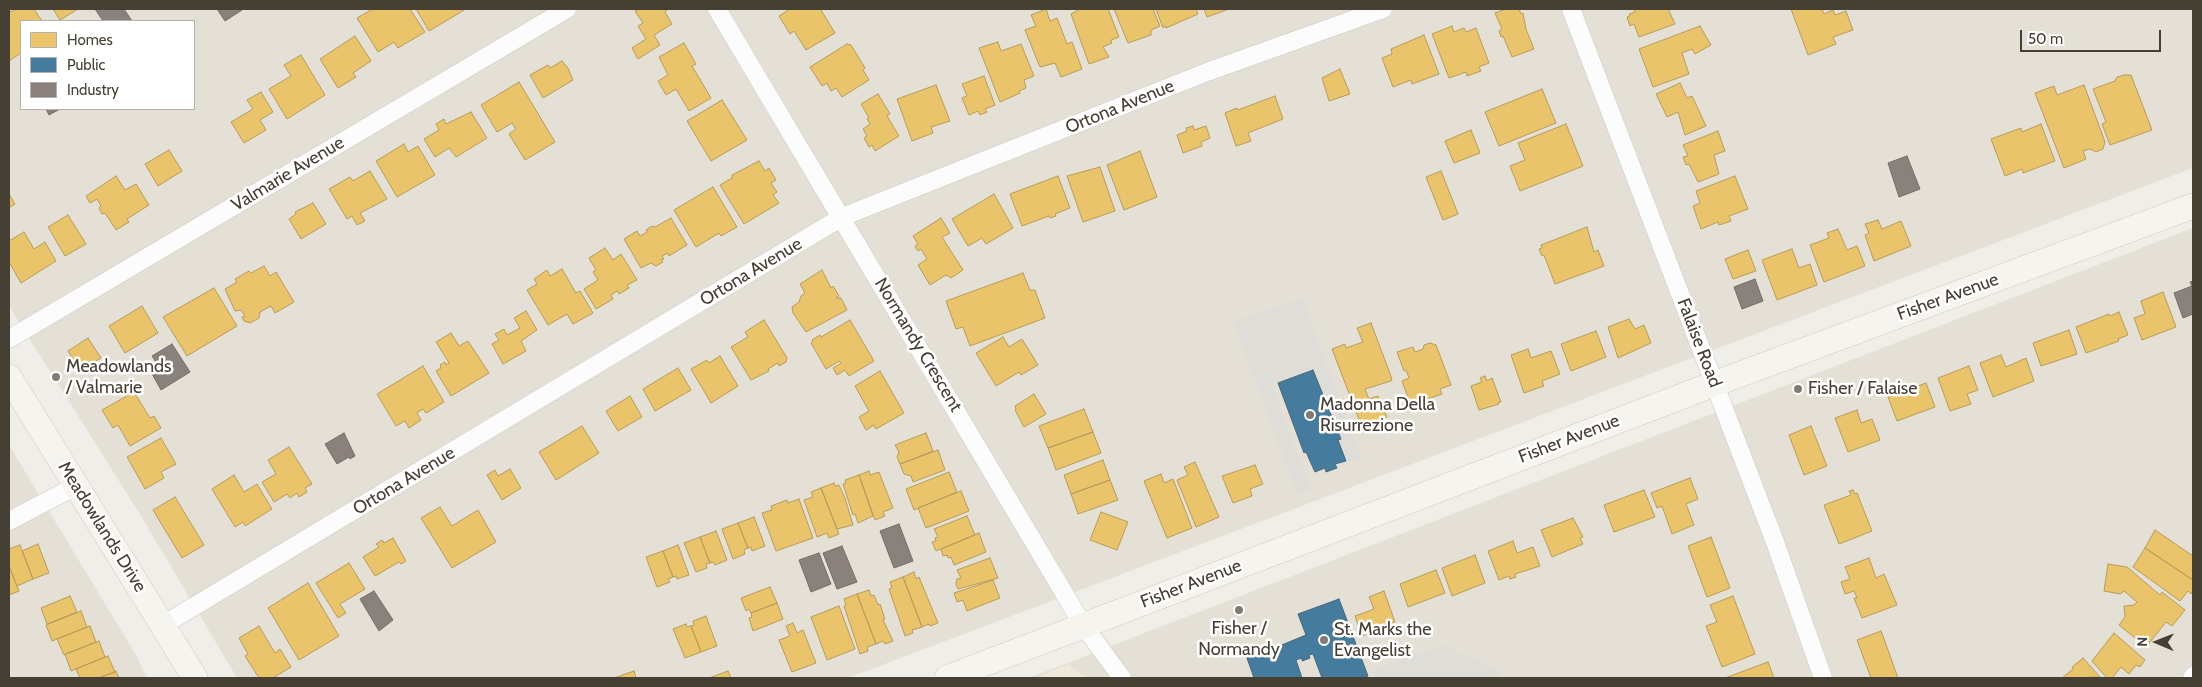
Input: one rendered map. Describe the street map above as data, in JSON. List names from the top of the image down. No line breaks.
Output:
{"streets":{"main road":["Fisher Avenue","Meadowlands Drive"],"street":["Ortona Avenue","Valmarie Avenue","Falaise Road","Normandy Crescent"]},"crossings":[["Ortona Avenue","Normandy Crescent"],["Ortona Avenue","Meadowlands Drive"],["Fisher Avenue","Falaise Road"],["Fisher Avenue","Normandy Crescent"]],"places":["Meadowlands / Valmarie","Fisher / Falaise","Madonna Della Risurrezione","Fisher / Normandy","St. Marks the Evangelist"],"legend":["Homes","Public","Industry"],"scale_bar":"50 m","north":"left"}
